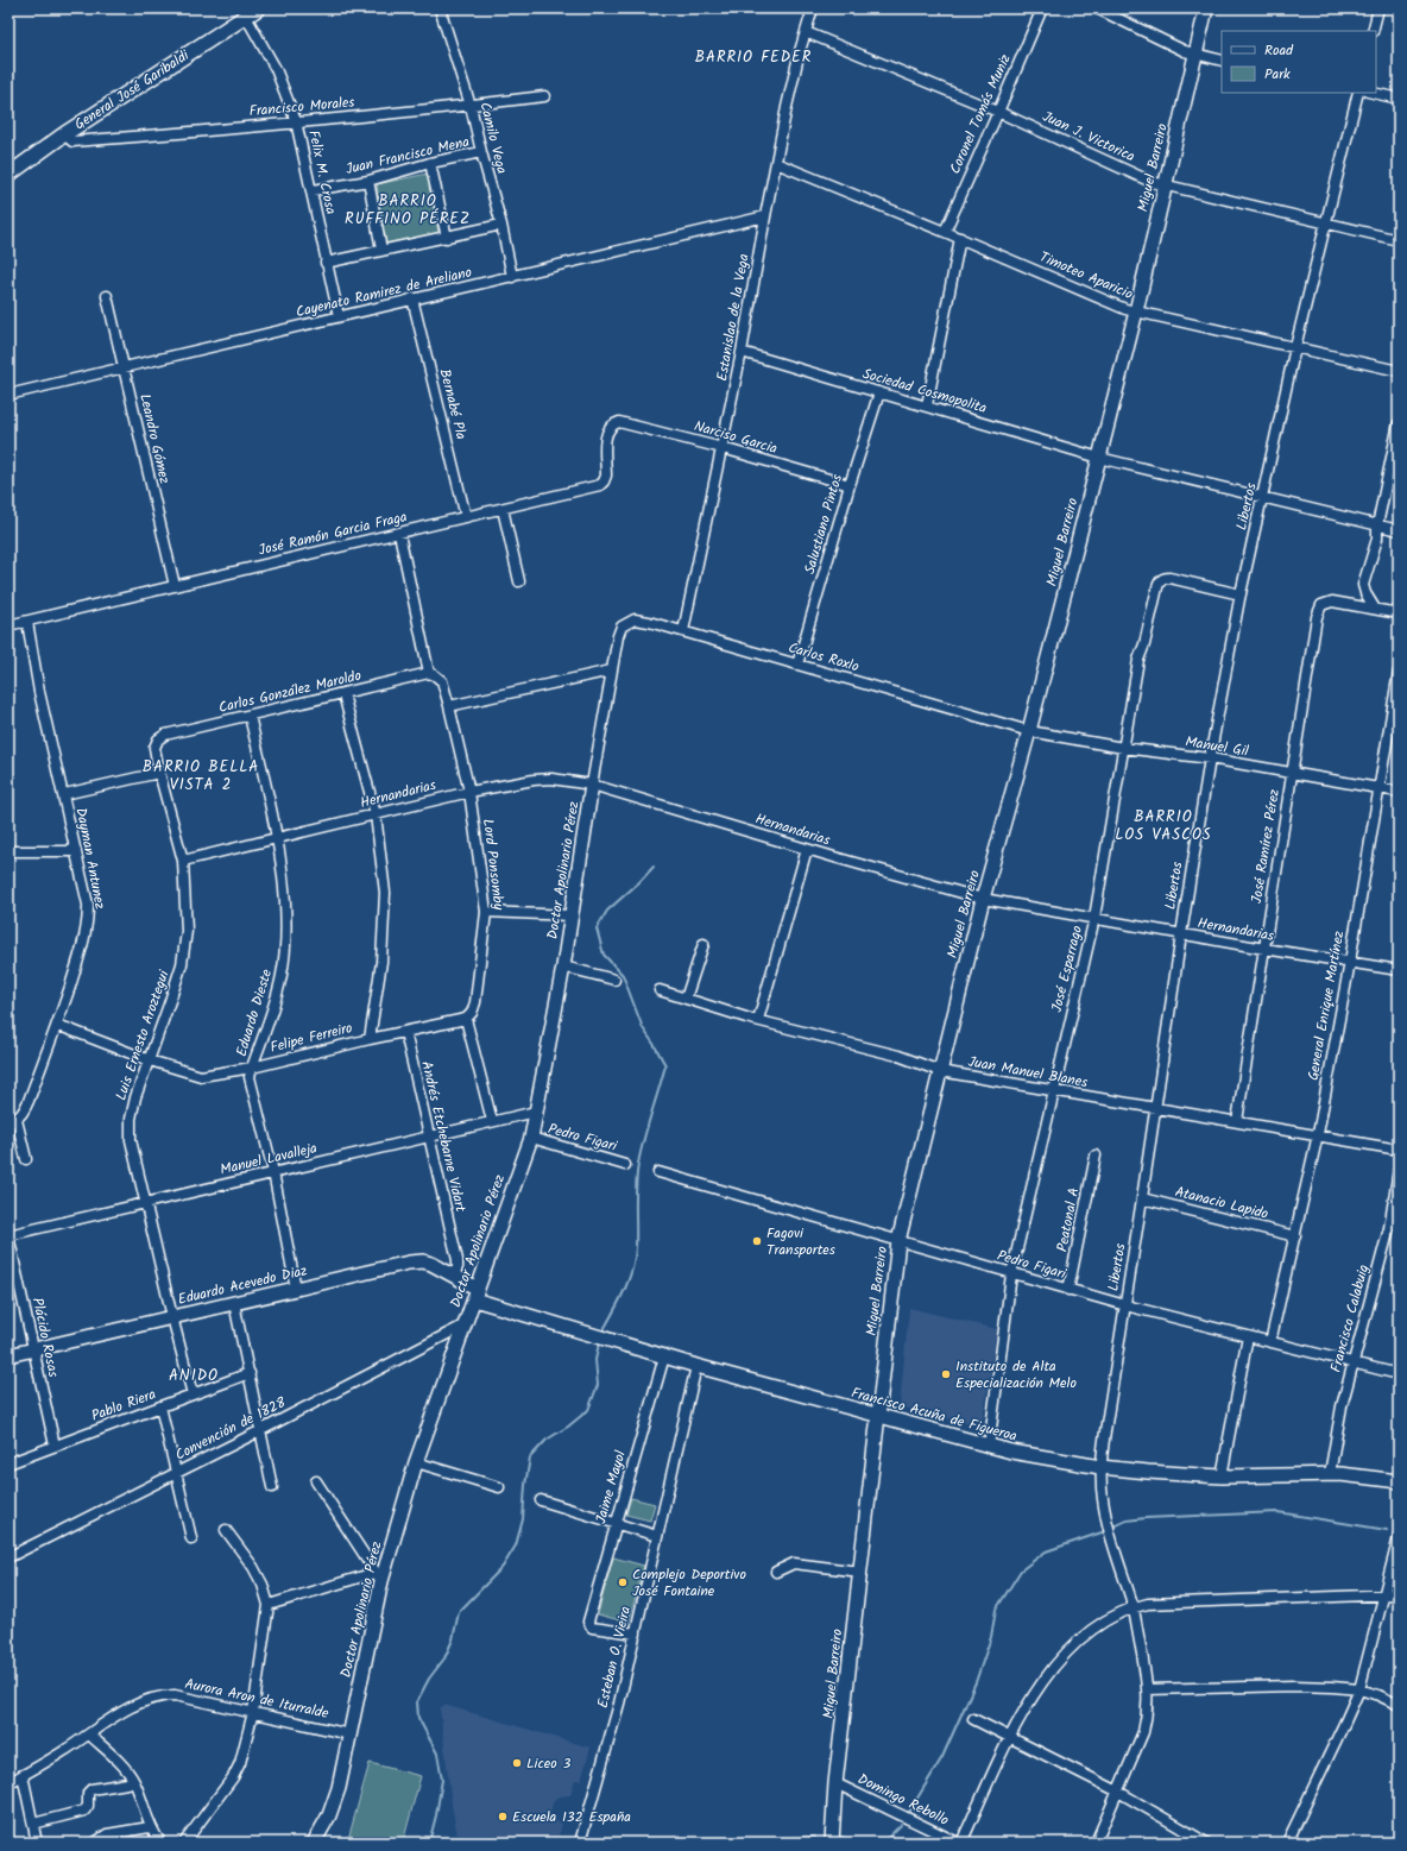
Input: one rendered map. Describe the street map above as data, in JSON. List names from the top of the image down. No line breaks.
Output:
{"streets":{"main road":["General José Garibaldi"],"street":["Francisco Morales","Coronel Tomás Muniz","Juan J. Victorica","Camilo Vega","Juan Francisco Mena","Miguel Barreiro","Felix M. Crosa","Timoteo Aparicio","Cayenato Ramirez de Areliano","Estanislao de la Vega","Sociedad Cosmopolita","Bernabé Pla","Narciso Garcia","Leandro Gómez","Libertos","Salustiano Pintos","José Ramón Garcia Fraga","Carlos Roxlo","Carlos González Maroldo","Manuel Gil","Hernandarias","José Ramírez Pérez","Dayman Antunez","Lord Ponsomby","Doctor Apolinario Pérez","José Esparrago","General Enrique Martínez","Eduardo Dieste","Luis Ernesto Aroztegui","Felipe Ferreiro","Juan Manuel Blanes","Andrés Etchebarne Vidart","Pedro Figari","Manuel Lavalleja","Atanacio Lapido","Peatonal A","Eduardo Acevedo Diaz","Francisco Calabuig","Plácido Rosas","Pablo Riera","Francisco Acuña de Figueroa","Convención de 1828","Jaime Mayol","Esteban O. Vieira","Aurora Aron de Iturralde","Domingo Rebollo"]},"crossings":[["General José Garibaldi","Francisco Morales"],["General José Garibaldi","Felix M. Crosa"],["Francisco Morales","Camilo Vega"],["Francisco Morales","Felix M. Crosa"],["Coronel Tomás Muniz","Juan J. Victorica"],["Coronel Tomás Muniz","Timoteo Aparicio"],["Juan J. Victorica","Miguel Barreiro"],["Juan J. Victorica","Estanislao de la Vega"],["Juan J. Victorica","Libertos"],["Camilo Vega","Juan Francisco Mena"],["Camilo Vega","Cayenato Ramirez de Areliano"],["Juan Francisco Mena","Felix M. Crosa"],["Miguel Barreiro","Timoteo Aparicio"],["Miguel Barreiro","Sociedad Cosmopolita"],["Miguel Barreiro","Carlos Roxlo"],["Miguel Barreiro","Manuel Gil"],["Miguel Barreiro","Hernandarias"],["Miguel Barreiro","Juan Manuel Blanes"],["Miguel Barreiro","Pedro Figari"],["Miguel Barreiro","Francisco Acuña de Figueroa"],["Miguel Barreiro","Domingo Rebollo"],["Felix M. Crosa","Cayenato Ramirez de Areliano"],["Timoteo Aparicio","Estanislao de la Vega"],["Timoteo Aparicio","Libertos"],["Cayenato Ramirez de Areliano","Estanislao de la Vega"],["Cayenato Ramirez de Areliano","Bernabé Pla"],["Cayenato Ramirez de Areliano","Leandro Gómez"],["Estanislao de la Vega","Sociedad Cosmopolita"],["Estanislao de la Vega","Narciso Garcia"],["Estanislao de la Vega","Carlos Roxlo"],["Sociedad Cosmopolita","Libertos"],["Sociedad Cosmopolita","Salustiano Pintos"],["Bernabé Pla","José Ramón Garcia Fraga"],["Narciso Garcia","Salustiano Pintos"],["Narciso Garcia","José Ramón Garcia Fraga"],["Leandro Gómez","José Ramón Garcia Fraga"],["Libertos","Manuel Gil"],["Libertos","Hernandarias"],["Libertos","José Esparrago"],["Libertos","Juan Manuel Blanes"],["Libertos","Pedro Figari"],["Libertos","Atanacio Lapido"],["Libertos","Francisco Acuña de Figueroa"],["Salustiano Pintos","Carlos Roxlo"],["José Ramón Garcia Fraga","Dayman Antunez"],["Carlos Roxlo","Manuel Gil"],["Carlos Roxlo","Doctor Apolinario Pérez"],["Carlos González Maroldo","Lord Ponsomby"],["Carlos González Maroldo","Eduardo Dieste"],["Carlos González Maroldo","Luis Ernesto Aroztegui"],["Manuel Gil","José Ramírez Pérez"],["Manuel Gil","José Esparrago"],["Manuel Gil","General Enrique Martínez"],["Hernandarias","José Ramírez Pérez"],["Hernandarias","Lord Ponsomby"],["Hernandarias","Doctor Apolinario Pérez"],["Hernandarias","José Esparrago"],["Hernandarias","General Enrique Martínez"],["Hernandarias","Eduardo Dieste"],["Hernandarias","Luis Ernesto Aroztegui"],["José Ramírez Pérez","Juan Manuel Blanes"],["Dayman Antunez","Felipe Ferreiro"],["Lord Ponsomby","Felipe Ferreiro"],["Doctor Apolinario Pérez","Pedro Figari"],["Doctor Apolinario Pérez","Manuel Lavalleja"],["Doctor Apolinario Pérez","Eduardo Acevedo Diaz"],["Doctor Apolinario Pérez","Francisco Acuña de Figueroa"],["Doctor Apolinario Pérez","Convención de 1828"],["Doctor Apolinario Pérez","Aurora Aron de Iturralde"],["José Esparrago","Juan Manuel Blanes"],["José Esparrago","Pedro Figari"],["José Esparrago","Francisco Acuña de Figueroa"],["General Enrique Martínez","Juan Manuel Blanes"],["General Enrique Martínez","Pedro Figari"],["General Enrique Martínez","Atanacio Lapido"],["Eduardo Dieste","Felipe Ferreiro"],["Eduardo Dieste","Manuel Lavalleja"],["Eduardo Dieste","Eduardo Acevedo Diaz"],["Luis Ernesto Aroztegui","Felipe Ferreiro"],["Luis Ernesto Aroztegui","Manuel Lavalleja"],["Luis Ernesto Aroztegui","Eduardo Acevedo Diaz"],["Luis Ernesto Aroztegui","Pablo Riera"],["Felipe Ferreiro","Andrés Etchebarne Vidart"],["Andrés Etchebarne Vidart","Manuel Lavalleja"],["Andrés Etchebarne Vidart","Eduardo Acevedo Diaz"],["Pedro Figari","Peatonal A"],["Pedro Figari","Francisco Calabuig"],["Manuel Lavalleja","Plácido Rosas"],["Eduardo Acevedo Diaz","Plácido Rosas"],["Eduardo Acevedo Diaz","Francisco Acuña de Figueroa"],["Francisco Calabuig","Francisco Acuña de Figueroa"],["Plácido Rosas","Pablo Riera"],["Francisco Acuña de Figueroa","Jaime Mayol"],["Francisco Acuña de Figueroa","Esteban O. Vieira"],["Jaime Mayol","Esteban O. Vieira"]],"districts":["BARRIO FEDER","BARRIO RUFFINO PÉREZ","BARRIO BELLA VISTA 2","BARRIO LOS VASCOS","ANIDO"],"places":["Fagovi Transportes","Instituto de Alta Especialización Melo","Complejo Deportivo José Fontaine","Liceo 3","Escuela 132 España"],"legend":["Road","Park"]}
